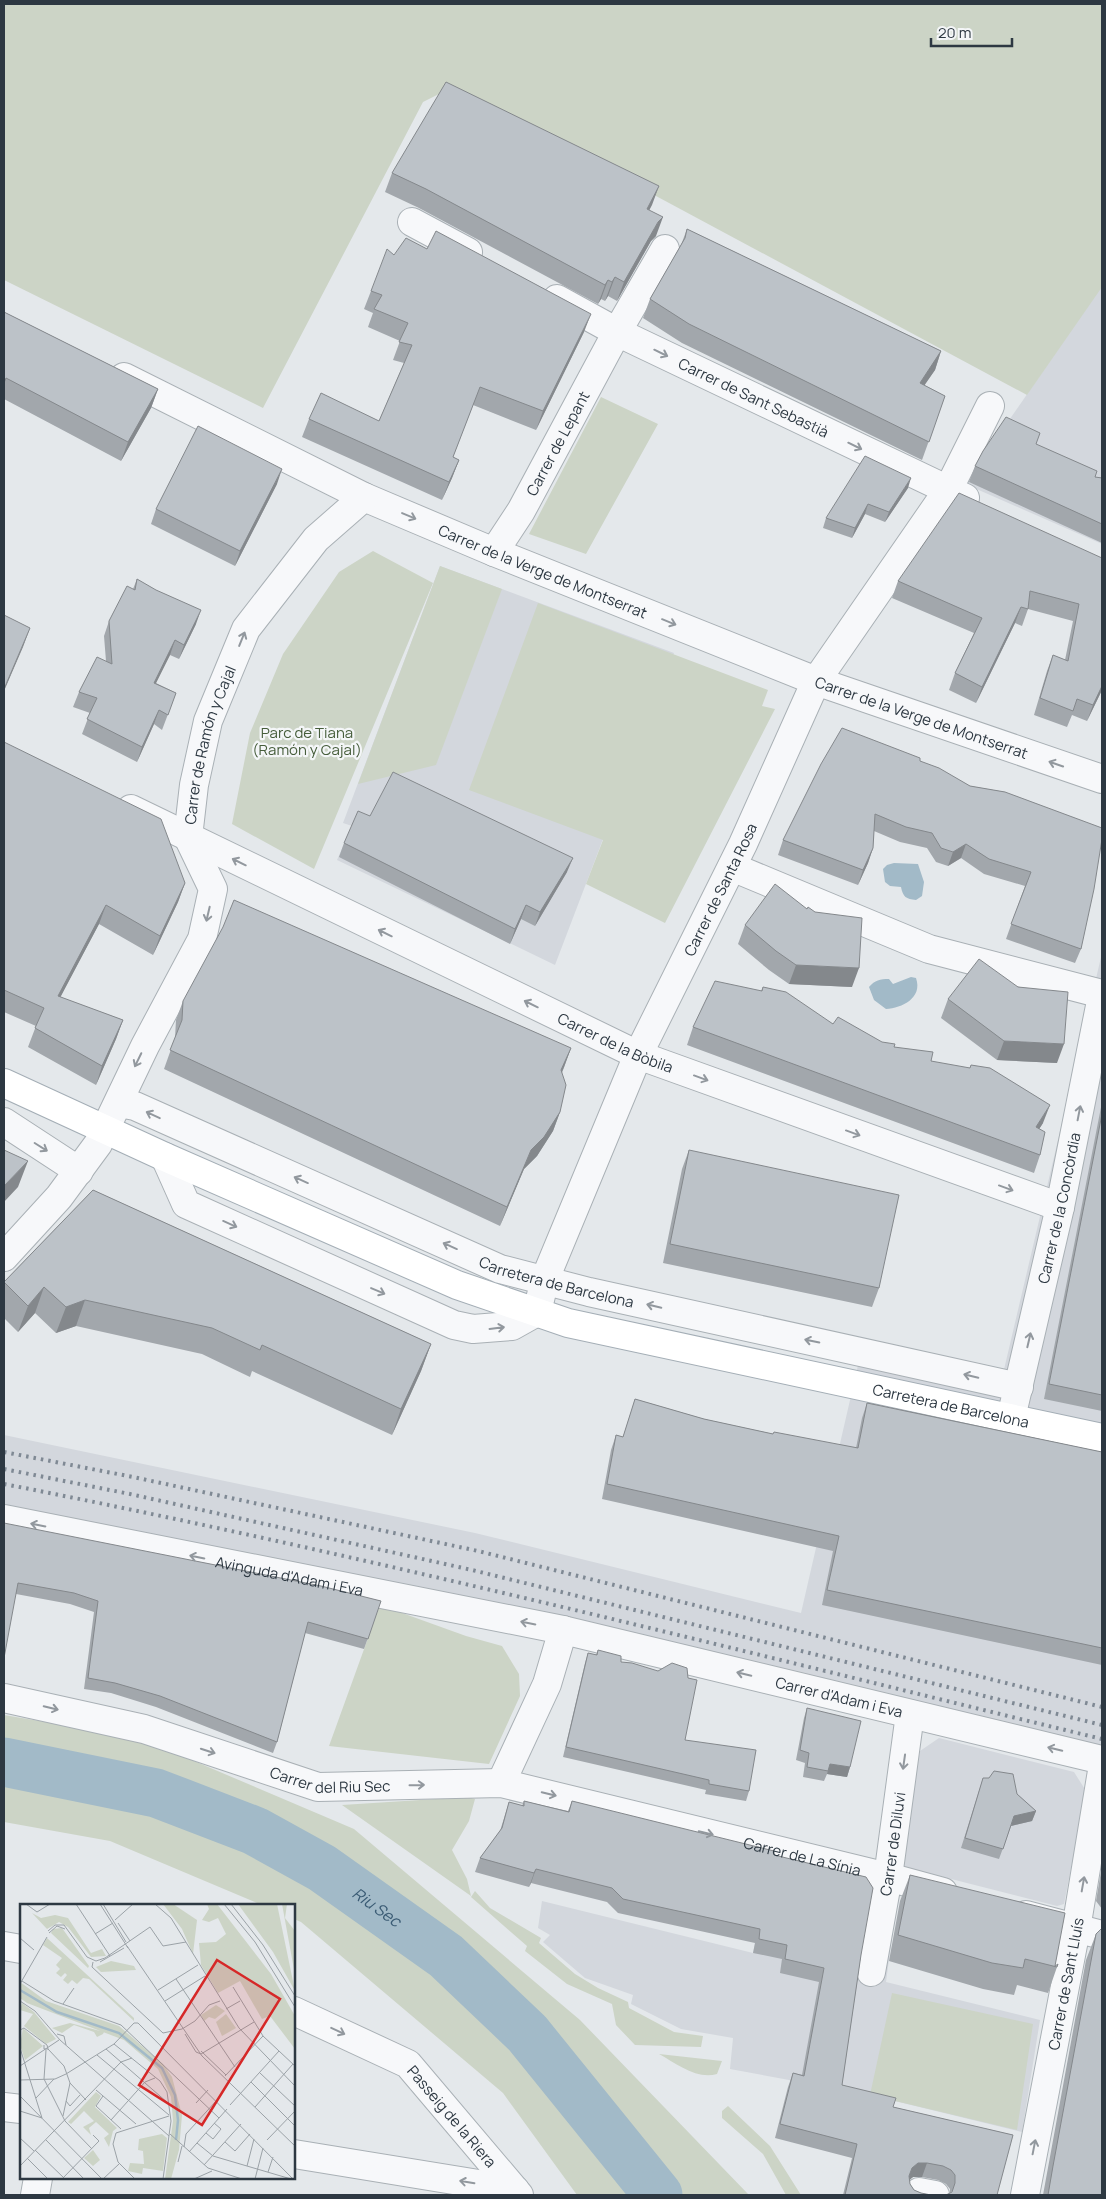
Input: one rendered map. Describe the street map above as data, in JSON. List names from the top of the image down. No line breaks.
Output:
{"streets":{"main road":["Carretera de Barcelona"],"street":["Carrer de Sant Sebastià","Carrer de Lepant","Carrer de la Verge de Montserrat","Carrer de Ramón y Cajal","Carrer de Santa Rosa","Carrer de la Bòbila","Carrer de la Concòrdia","Avinguda d'Adam i Eva","Carrer d'Adam i Eva","Carrer del Riu Sec","Carrer de Diluvi","Carrer de La Sínia","Carrer de Sant Lluís","Passeig de la Riera"]},"crossings":[["Carrer de Sant Sebastià","Carrer de Lepant"],["Carrer de Sant Sebastià","Carrer de Santa Rosa"],["Carrer de Lepant","Carrer de la Verge de Montserrat"],["Carrer de la Verge de Montserrat","Carrer de Ramón y Cajal"],["Carrer de la Verge de Montserrat","Carrer de Santa Rosa"],["Carrer de Ramón y Cajal","Carrer de la Bòbila"],["Carrer de Ramón y Cajal","Carretera de Barcelona"],["Carrer de Santa Rosa","Carrer de la Bòbila"],["Carrer de Santa Rosa","Carretera de Barcelona"],["Carrer de la Bòbila","Carrer de la Concòrdia"],["Carrer de la Concòrdia","Carretera de Barcelona"],["Avinguda d'Adam i Eva","Carrer d'Adam i Eva"],["Carrer d'Adam i Eva","Carrer de Diluvi"],["Carrer del Riu Sec","Carrer de La Sínia"],["Carrer de Diluvi","Carrer de La Sínia"]],"one_way":["Carrer de Sant Sebastià","Carrer de la Concòrdia","Avinguda d'Adam i Eva","Carrer d'Adam i Eva","Carrer del Riu Sec","Carrer de Diluvi","Carrer de La Sínia","Carrer de Sant Lluís","Passeig de la Riera"],"water":["Riu Sec"],"parks":["Parc de Tiana (Ramón y Cajal)"],"scale_bar":"20 m"}
